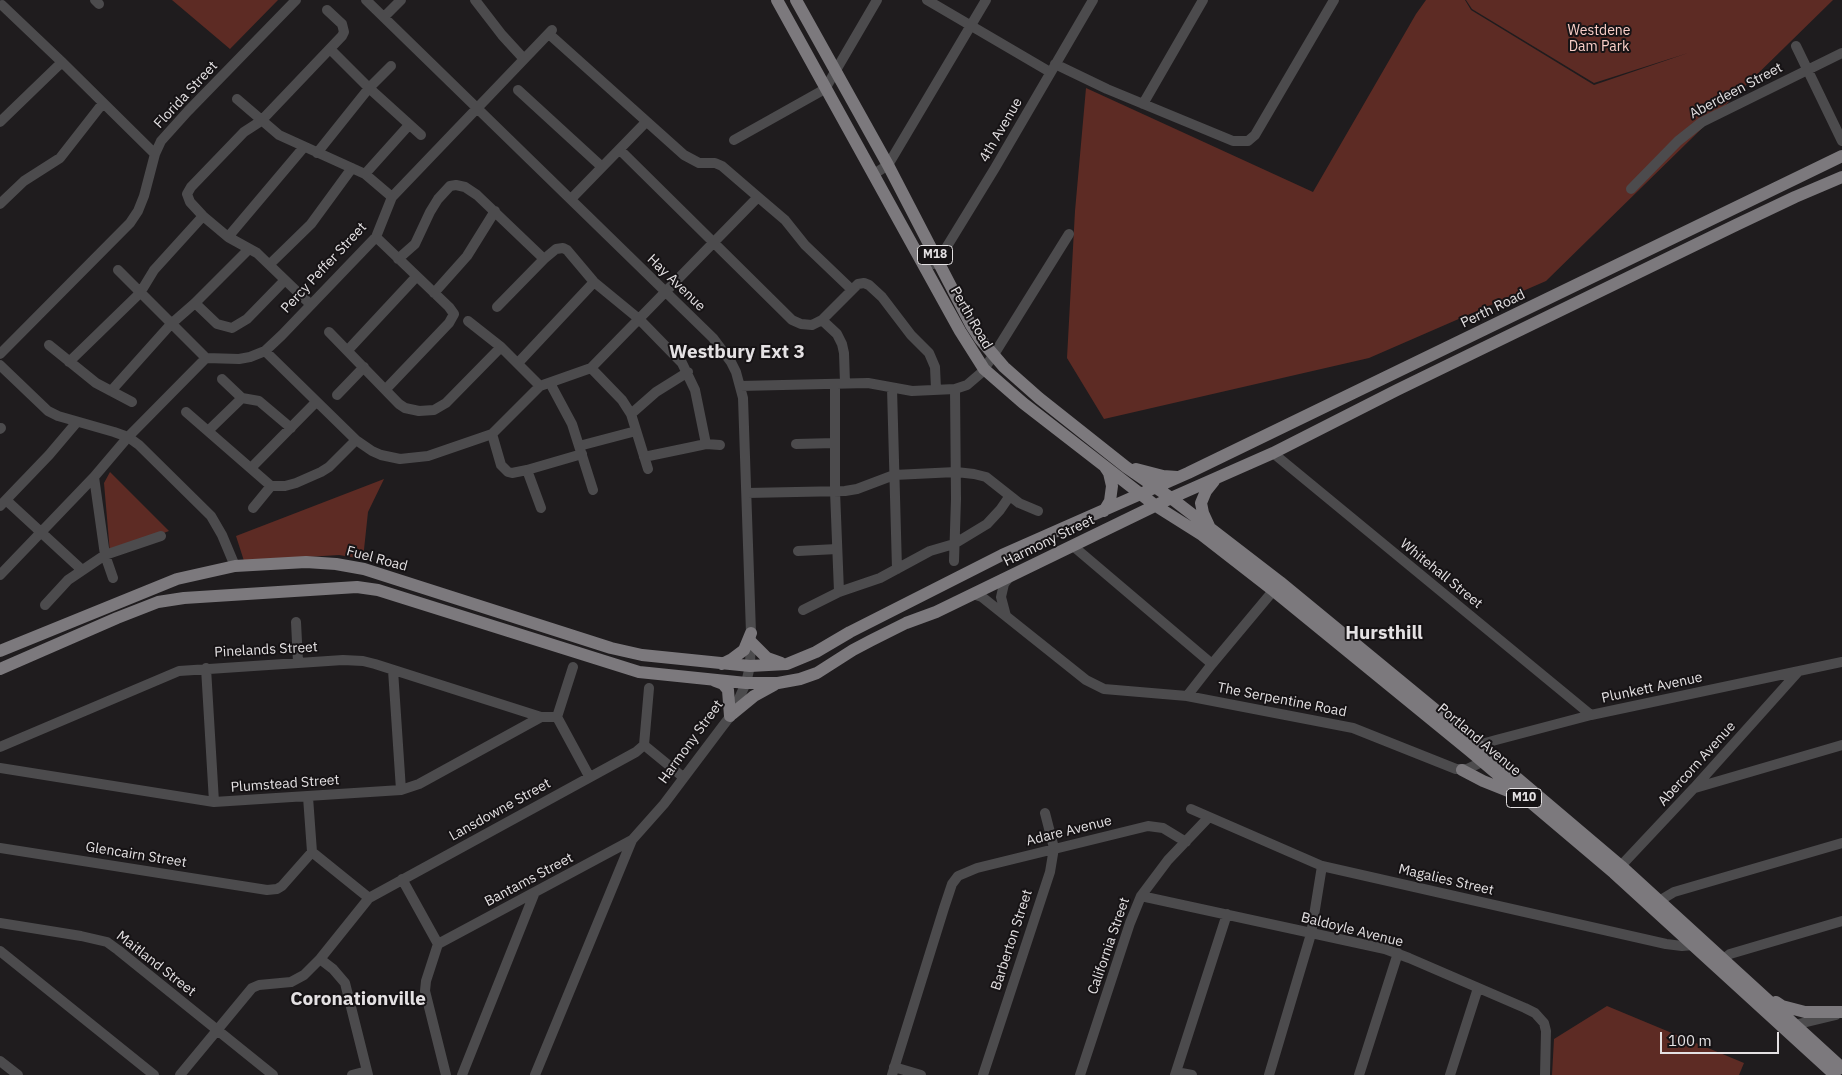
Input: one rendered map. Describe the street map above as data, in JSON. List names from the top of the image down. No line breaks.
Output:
{"streets":{"main road":["M18","Perth Road","Harmony Street","Fuel Road","Portland Avenue","M10"],"street":["Aberdeen Street","Florida Street","4th Avenue","Percy Peffer Street","Hay Avenue","Whitehall Street","Pinelands Street","Plunkett Avenue","The Serpentine Road","Abercorn Avenue","Plumstead Street","Lansdowne Street","Adare Avenue","Glencairn Street","Bantams Street","Magalies Street","Baldoyle Avenue","Barberton Street","California Street","Maitland Street"]},"crossings":[["4th Avenue","Perth Road"],["Percy Peffer Street","Hay Avenue"],["Hay Avenue","Harmony Street"],["Hay Avenue","Fuel Road"],["Perth Road","Harmony Street"],["Perth Road","Portland Avenue"],["Harmony Street","Fuel Road"],["Harmony Street","The Serpentine Road"],["Harmony Street","Portland Avenue"],["Harmony Street","Bantams Street"],["Whitehall Street","Plunkett Avenue"],["Pinelands Street","Plumstead Street"],["Plunkett Avenue","Portland Avenue"],["Plunkett Avenue","Abercorn Avenue"],["Portland Avenue","Abercorn Avenue"],["Portland Avenue","Magalies Street"],["Adare Avenue","Barberton Street"],["Adare Avenue","California Street"],["Magalies Street","California Street"],["Baldoyle Avenue","California Street"]],"districts":["Westbury Ext 3","Hursthill","Coronationville"],"parks":["Westdene Dam Park"],"scale_bar":"100 m"}
